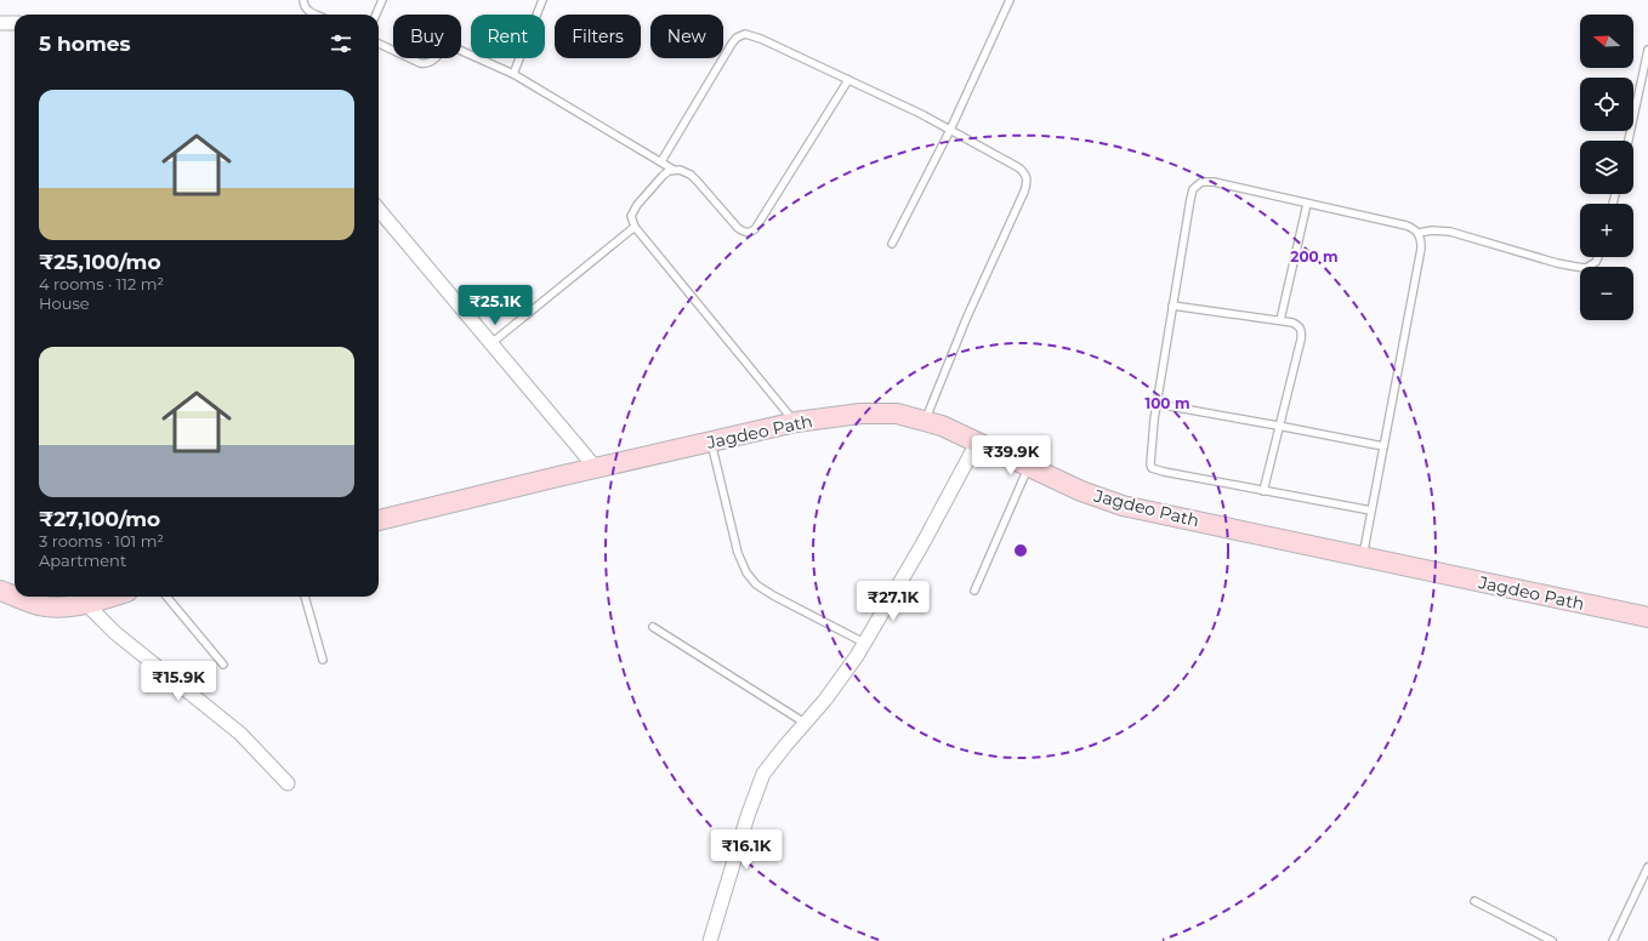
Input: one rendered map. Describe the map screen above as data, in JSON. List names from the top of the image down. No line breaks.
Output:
{"streets":{"main road":["Jagdeo Path"]},"north":"left","page":{"map_buttons":["+","−"],"chip":["Buy","Rent","Filters","New"],"heading":"5 homes","list":[{"name":"₹25,100/mo","note":"4 rooms · 112 m² · House"},{"name":"₹27,100/mo","note":"3 rooms · 101 m² · Apartment"}],"price":["₹25.1K","₹39.9K","₹27.1K","₹15.9K","₹16.1K"]},"rings":["200 m","100 m"]}
